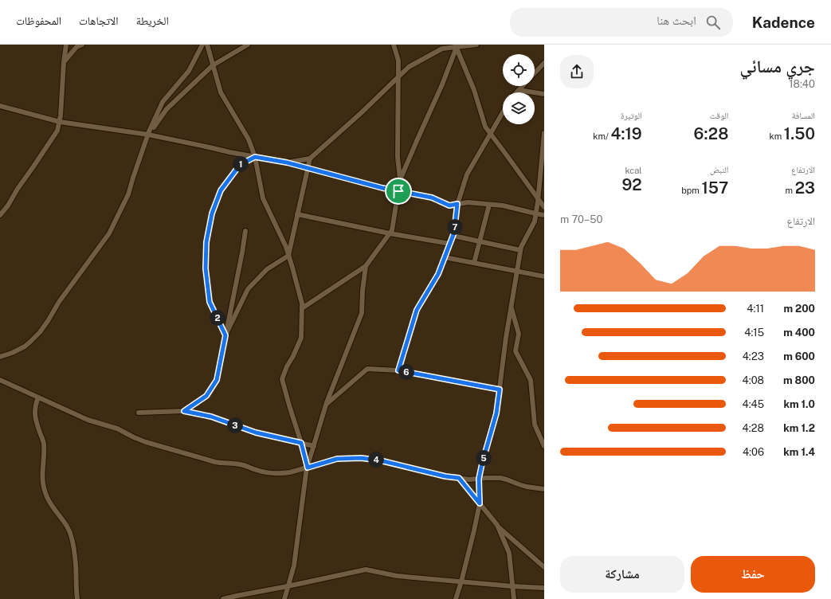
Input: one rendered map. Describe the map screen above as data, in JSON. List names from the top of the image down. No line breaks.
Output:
{"page":{"header":"Kadence","search":"ابحث هنا","nav":["الخريطة","الاتجاهات","المحفوظات"],"heading":["جري مسائي","18:40"],"stats":[["المسافة","1.50 km"],["الوقت","6:28"],["الوتيرة","4:19 /km"],["الارتفاع","23 m"],["النبض","157 bpm"],["kcal","92"]],"pins":["1","7","2","6","3","5","4"],"chart":["الارتفاع","50–70 m"],"list":[{"name":"200 m","note":"4:11"},{"name":"400 m","note":"4:15"},{"name":"600 m","note":"4:23"},{"name":"800 m","note":"4:08"},{"name":"1.0 km","note":"4:45"},{"name":"1.2 km","note":"4:28"},{"name":"1.4 km","note":"4:06"}],"buttons":["حفظ","مشاركة"]}}
